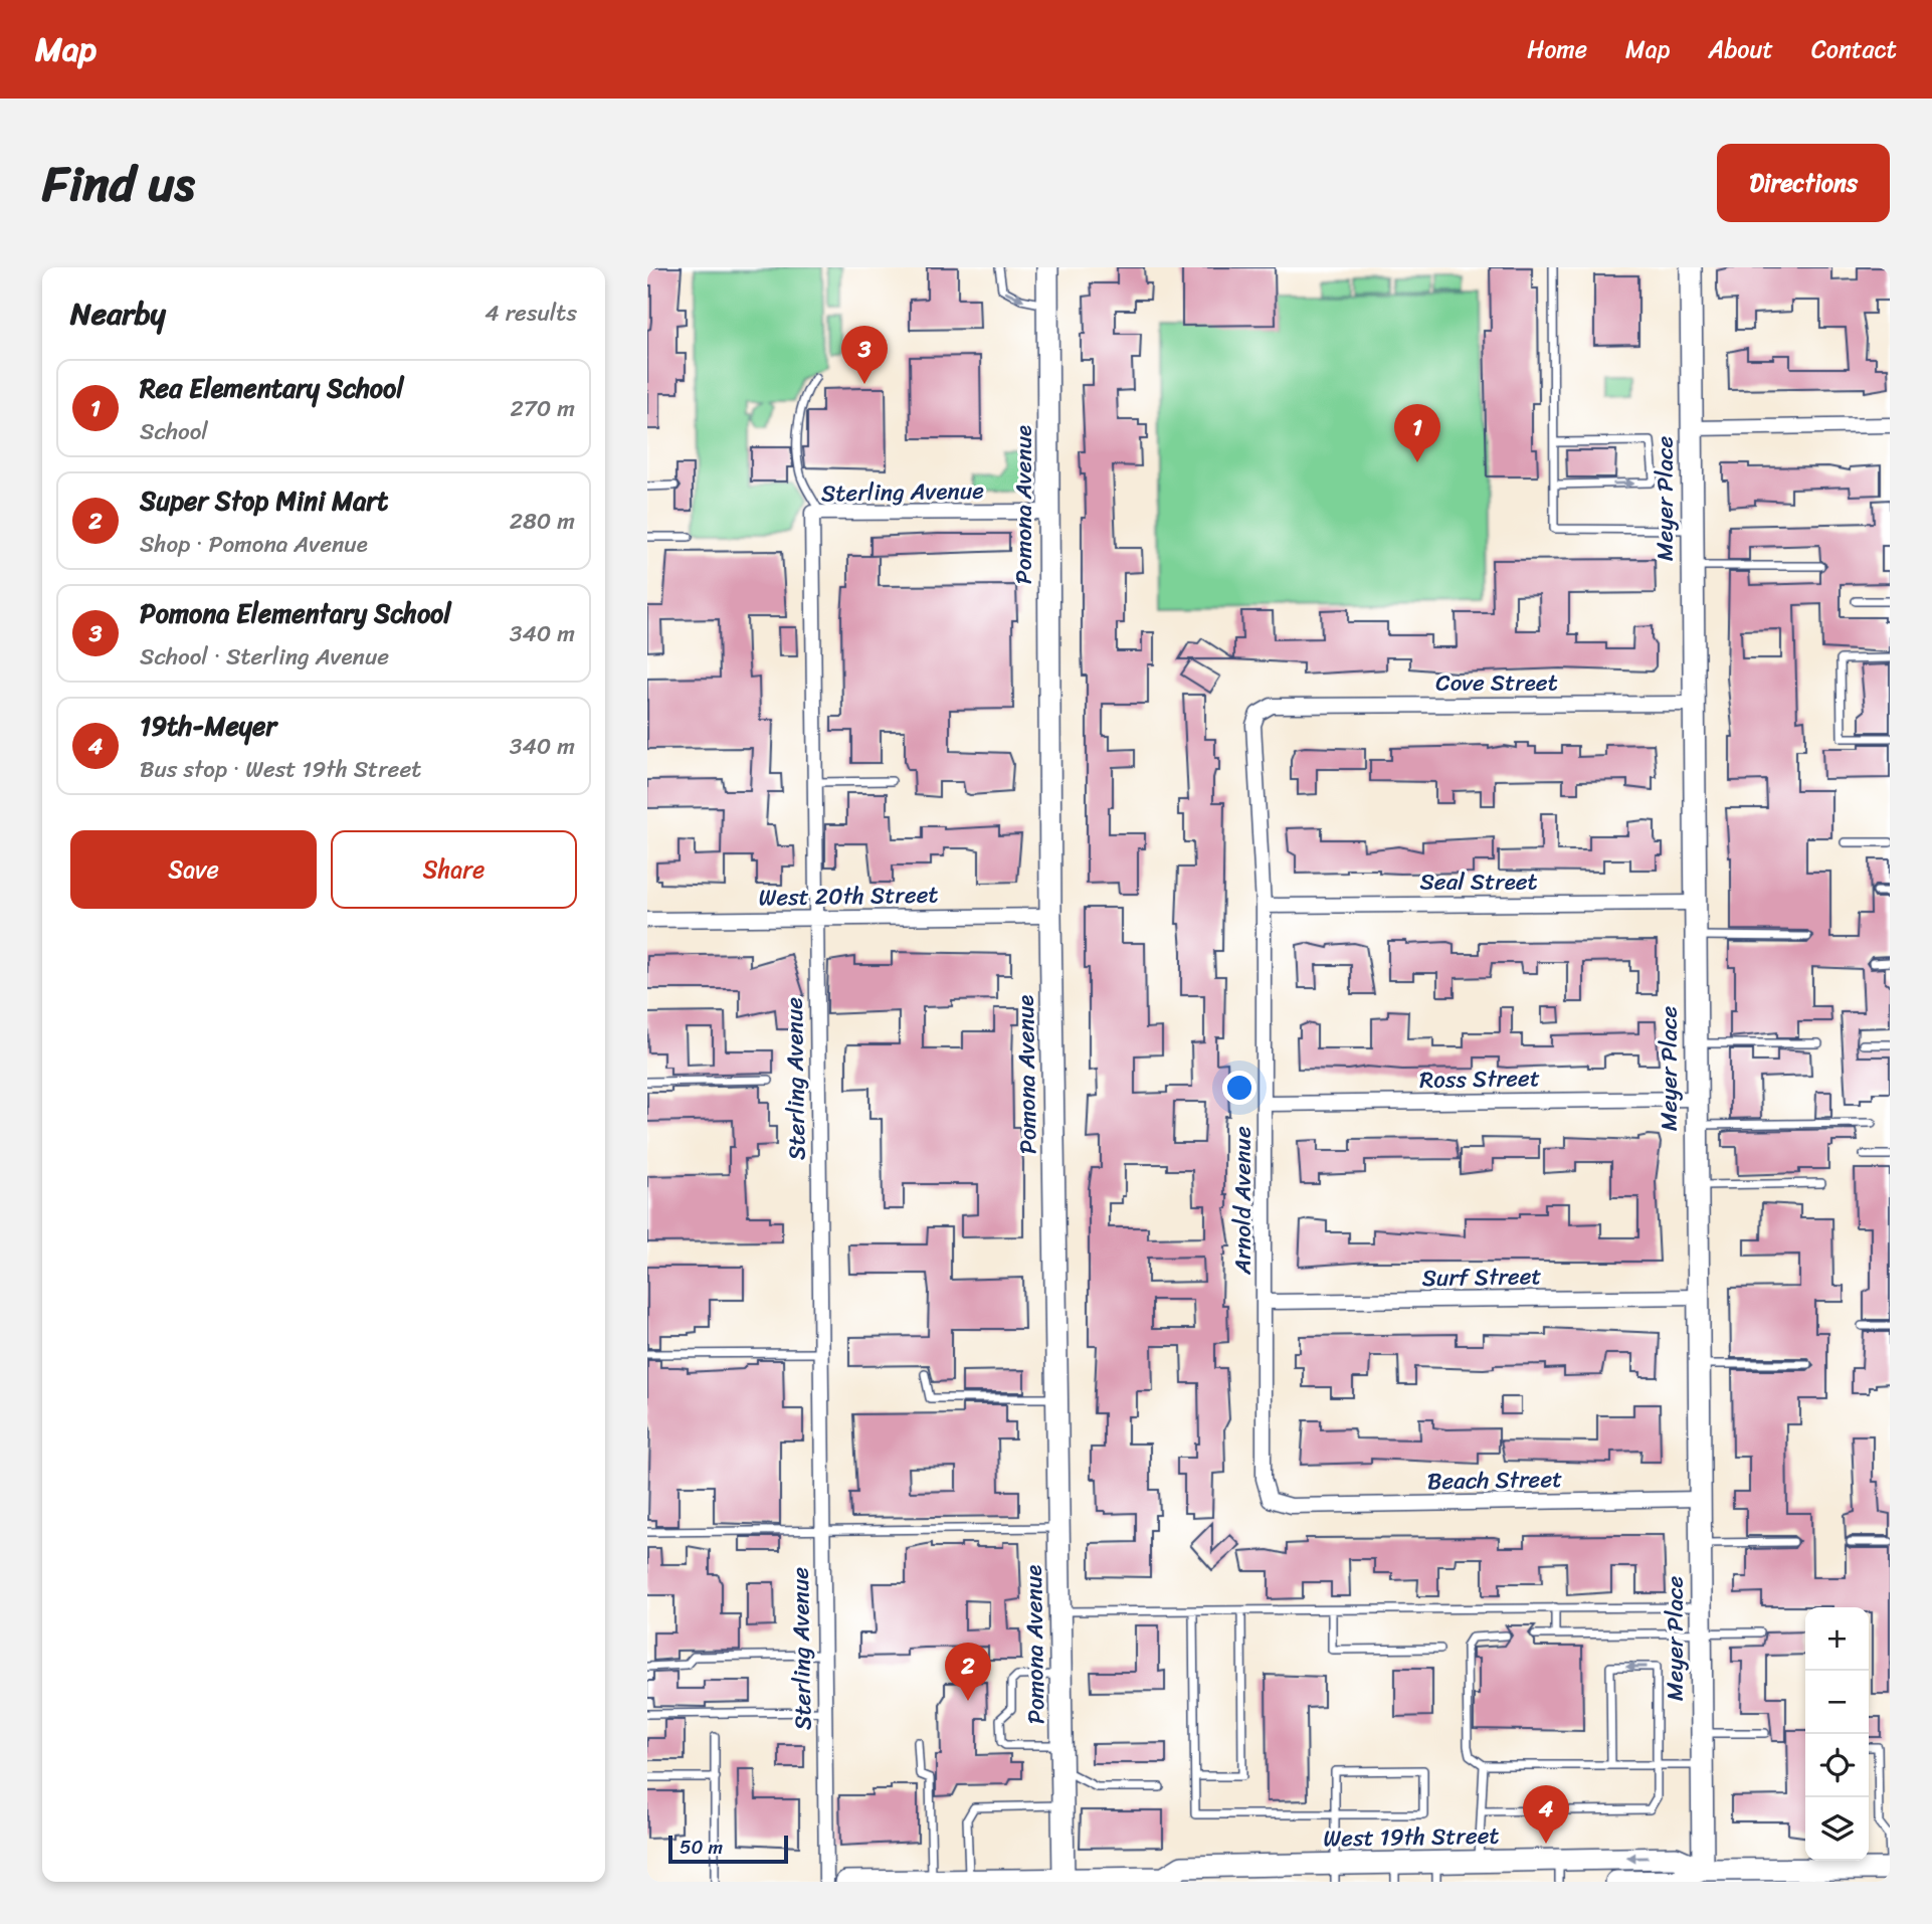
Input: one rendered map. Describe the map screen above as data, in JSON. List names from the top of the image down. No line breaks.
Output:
{"streets":{"street":["Sterling Avenue","Meyer Place","Pomona Avenue","Cove Street","Seal Street","West 20th Street","Ross Street","Arnold Avenue","Surf Street","Beach Street","West 19th Street"]},"crossings":[["Sterling Avenue","Pomona Avenue"],["Sterling Avenue","West 20th Street"],["Meyer Place","Cove Street"],["Meyer Place","Seal Street"],["Meyer Place","Ross Street"],["Meyer Place","Surf Street"],["Meyer Place","Beach Street"],["Meyer Place","West 19th Street"],["Pomona Avenue","West 20th Street"],["Pomona Avenue","West 19th Street"],["Cove Street","Arnold Avenue"],["Seal Street","Arnold Avenue"],["Ross Street","Arnold Avenue"],["Arnold Avenue","Surf Street"],["Arnold Avenue","Beach Street"]],"scale_bar":"50 m","page":{"header":"Map","nav":["Home","Map","About","Contact"],"title":"Find us","buttons":["Directions",["Save","Share"]],"heading":["Nearby","4 results"],"pins":["3","1","2","4"],"list":[{"mark":"1","name":"Rea Elementary School","note":"School","value":"270 m"},{"mark":"2","name":"Super Stop Mini Mart","note":"Shop · Pomona Avenue","value":"280 m"},{"mark":"3","name":"Pomona Elementary School","note":"School · Sterling Avenue","value":"340 m"},{"mark":"4","name":"19th-Meyer","note":"Bus stop · West 19th Street","value":"340 m"}],"map_buttons":["+","−"],"scale":"50 m"}}
